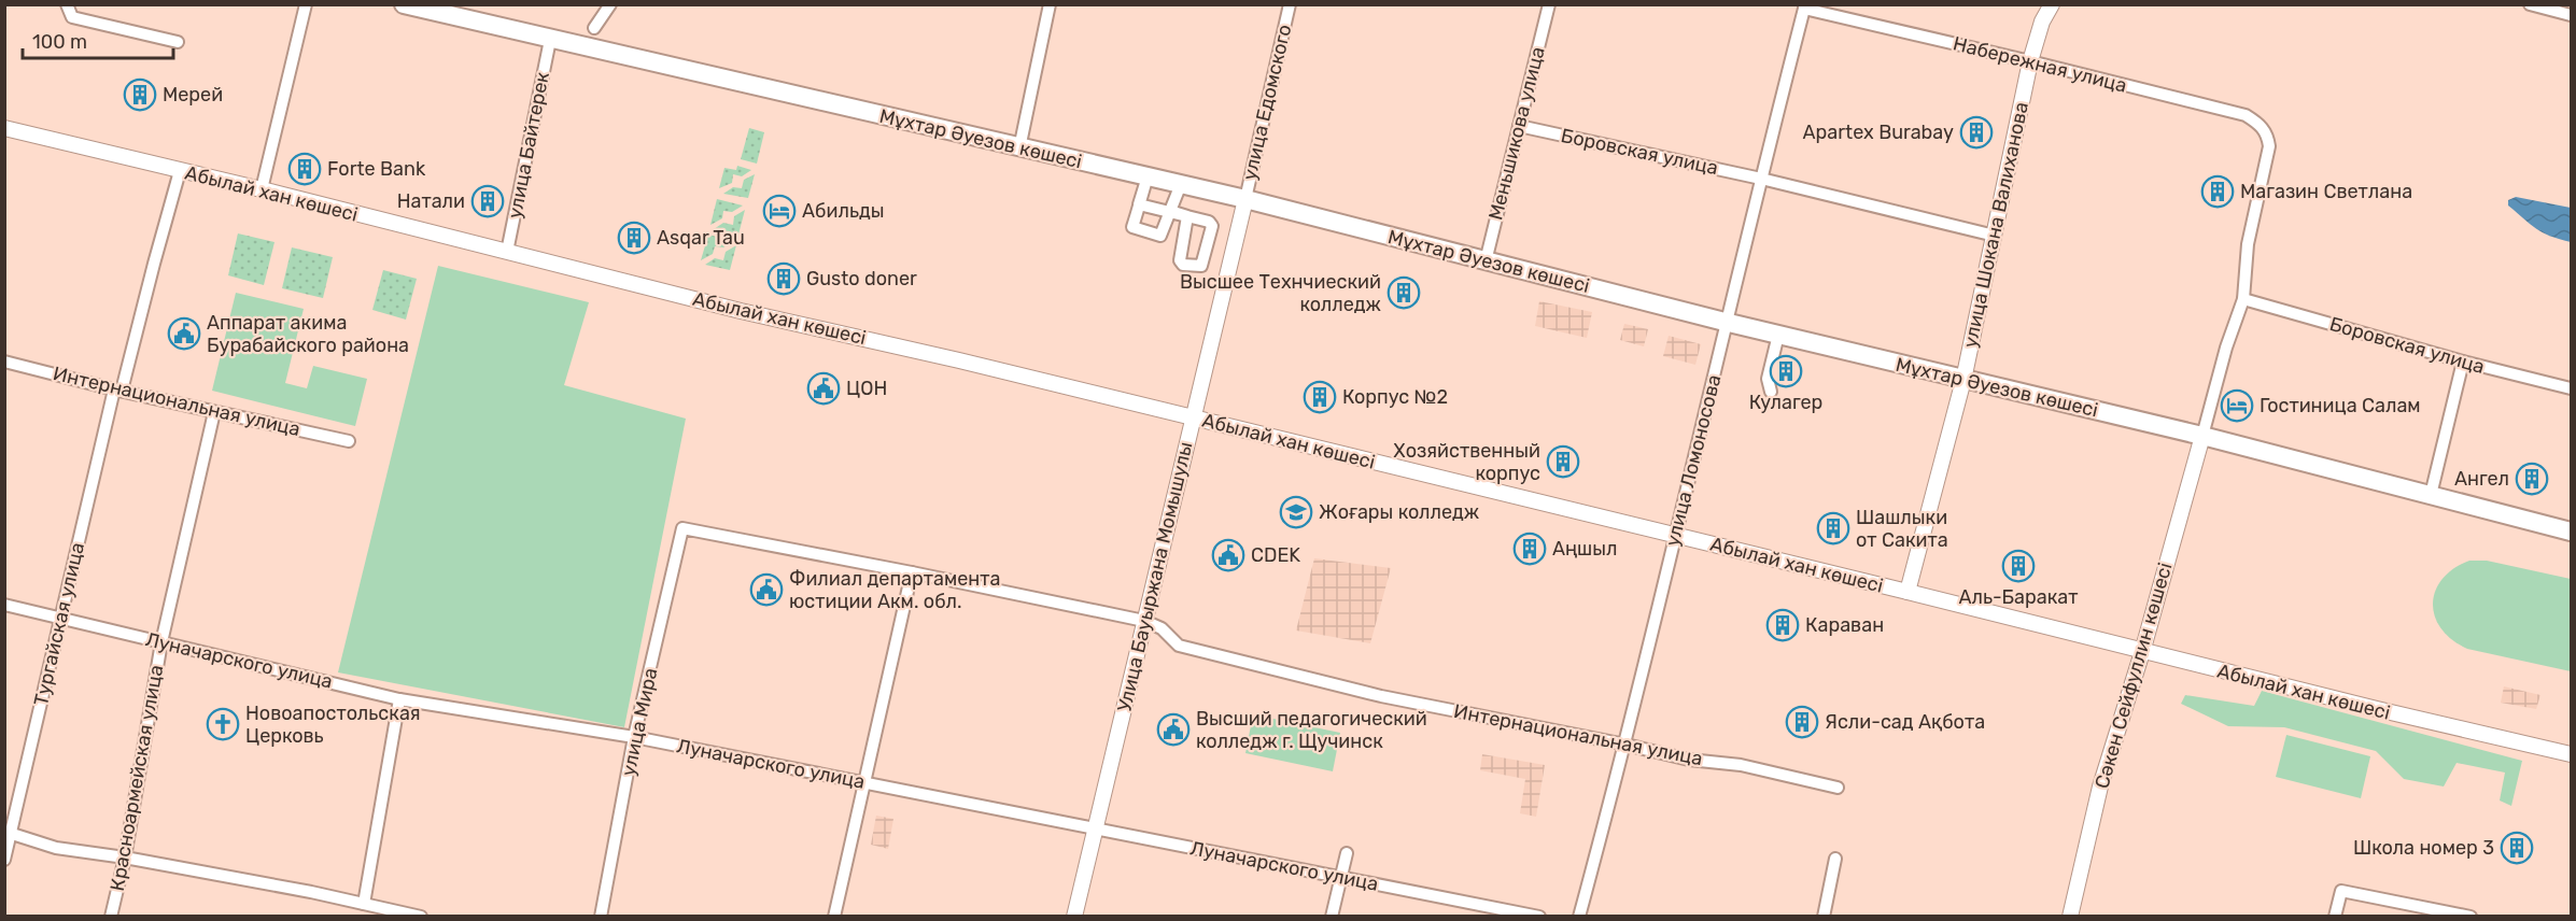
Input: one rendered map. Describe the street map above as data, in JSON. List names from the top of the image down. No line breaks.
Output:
{"streets":{"main road":["Мұхтар Әуезов көшесі"],"street":["Набережная улица","улица Едомского","Меньшикова улица","улица Байтерек","Боровская улица","Абылай хан көшесі","улица Шокана Валиханова","Интернациональная улица","улица Ломоносова","Улица Бауыржана Момышулы","Тургайская улица","Луначарского улица","Сәкен Сейфуллин көшесі","улица Мира","Красноармейская улица"]},"crossings":[["Набережная улица","Боровская улица"],["Набережная улица","улица Шокана Валиханова"],["Набережная улица","улица Ломоносова"],["улица Едомского","Мұхтар Әуезов көшесі"],["улица Едомского","Улица Бауыржана Момышулы"],["Меньшикова улица","Мұхтар Әуезов көшесі"],["Меньшикова улица","Боровская улица"],["Мұхтар Әуезов көшесі","улица Байтерек"],["Мұхтар Әуезов көшесі","улица Шокана Валиханова"],["Мұхтар Әуезов көшесі","улица Ломоносова"],["Мұхтар Әуезов көшесі","Улица Бауыржана Момышулы"],["Мұхтар Әуезов көшесі","Сәкен Сейфуллин көшесі"],["улица Байтерек","Абылай хан көшесі"],["Боровская улица","улица Шокана Валиханова"],["Боровская улица","улица Ломоносова"],["Абылай хан көшесі","улица Шокана Валиханова"],["Абылай хан көшесі","улица Ломоносова"],["Абылай хан көшесі","Улица Бауыржана Момышулы"],["Абылай хан көшесі","Тургайская улица"],["Абылай хан көшесі","Сәкен Сейфуллин көшесі"],["Интернациональная улица","улица Ломоносова"],["Интернациональная улица","Улица Бауыржана Момышулы"],["Интернациональная улица","Тургайская улица"],["Интернациональная улица","улица Мира"],["Интернациональная улица","Красноармейская улица"],["Улица Бауыржана Момышулы","Луначарского улица"],["Тургайская улица","Луначарского улица"],["Луначарского улица","улица Мира"],["Луначарского улица","Красноармейская улица"]],"places":{"building":["Мерей","Apartex Burabay","Forte Bank","Магазин Светлана","Натали","Asqar Tau","Gusto doner","Высшее Технчиеский колледж","Кулагер","Корпус №2","Хозяйственный корпус","Ангел","Шашлыки от Сакита","Аңшыл","Аль-Баракат","Караван","Ясли-сад Ақбота","Школа номер 3"],"hotel":["Абильды","Гостиница Салам"],"public building":["Аппарат акима Бурабайского района","ЦОН","CDEK","Филиал департамента юстиции Акм. обл.","Высший педагогический колледж г. Щучинск"],"school or university":["Жоғары колледж"],"church":["Новоапостольская Церковь"]},"scale_bar":"100 m"}
